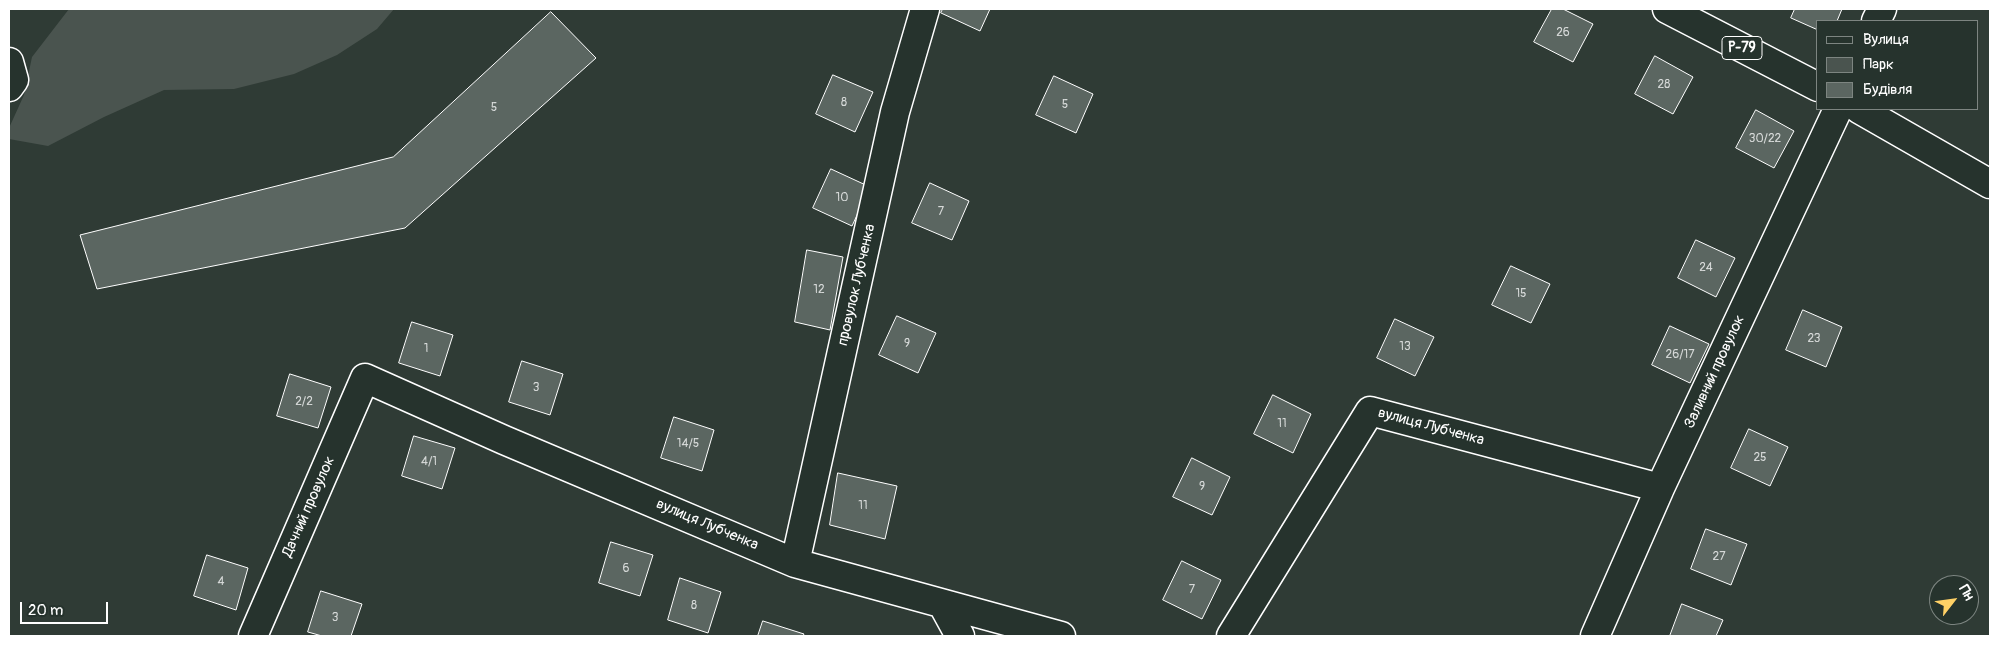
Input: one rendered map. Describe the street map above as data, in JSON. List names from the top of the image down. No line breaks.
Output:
{"streets":{"street":["Р-79","провулок Лубченка","Заливний провулок","вулиця Лубченка","Дачний провулок"]},"crossings":[["провулок Лубченка","вулиця Лубченка"],["Заливний провулок","вулиця Лубченка"],["вулиця Лубченка","Дачний провулок"]],"house_numbers":["26","28","8","5","5","30/22","10","7","24","12","15","23","9","13","1","26/17","3","2/2","11","14/5","25","4/1","9","11","27","6","4","7","8","3"],"legend":["Вулиця","Парк","Будівля"],"scale_bar":"20 m","north":"top right"}
